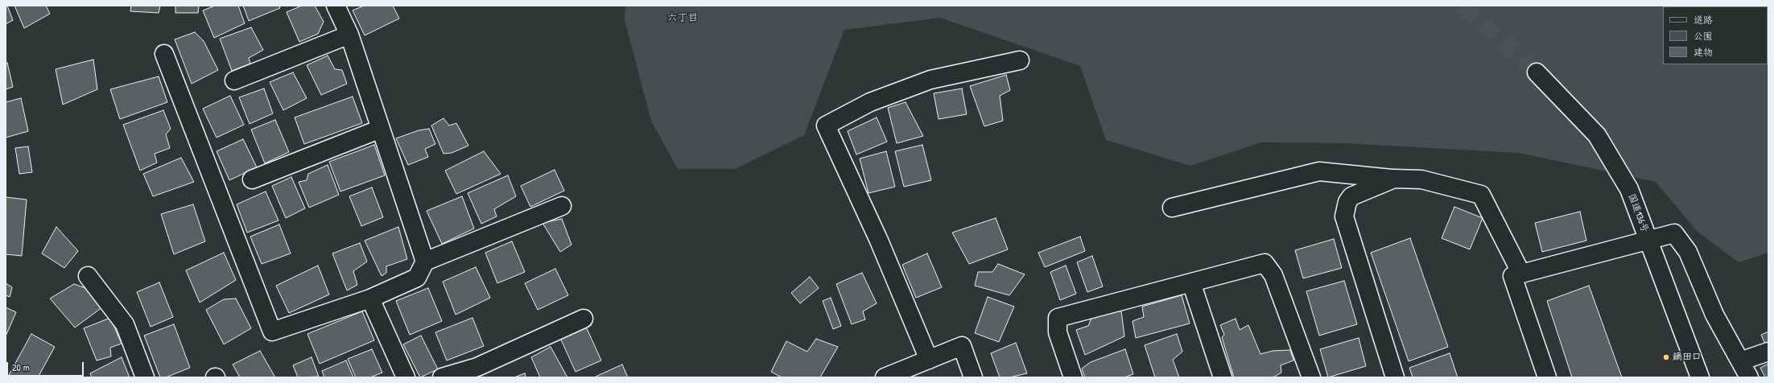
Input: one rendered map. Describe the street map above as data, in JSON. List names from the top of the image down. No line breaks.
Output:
{"streets":{"main road":["国道136号"]},"districts":["六丁目"],"places":["鍋田口"],"legend":["道路","公園","建物"],"scale_bar":"20 m"}
